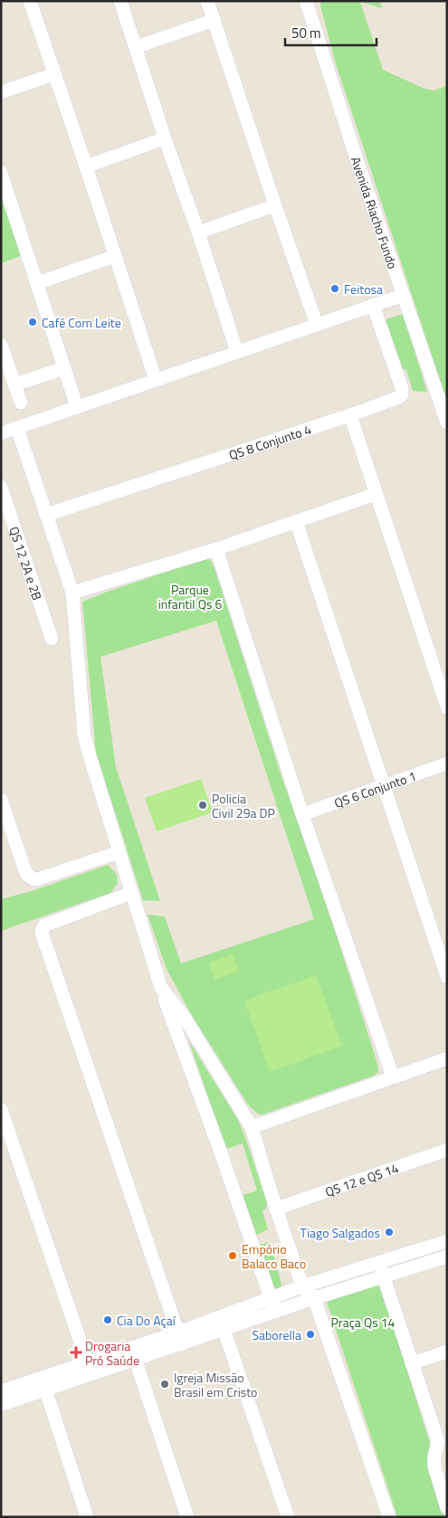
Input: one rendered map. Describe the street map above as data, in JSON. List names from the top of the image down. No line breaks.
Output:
{"streets":{"street":["Avenida Riacho Fundo","QS 8 Conjunto 4","QS 12 2A e 2B","QS 6 Conjunto 1","QS 12 e QS 14"]},"parks":["Parque infantil Qs 6","Praça Qs 14"],"places":{"other":["Feitosa","Café Com Leite","Policia Civil 29a DP","Tiago Salgados","Empório Balaco Baco","Cia Do Açaí","Saborella","Igreja Missão Brasil em Cristo"],"health":["Drogaria Pró Saúde"]},"scale_bar":"50 m"}
